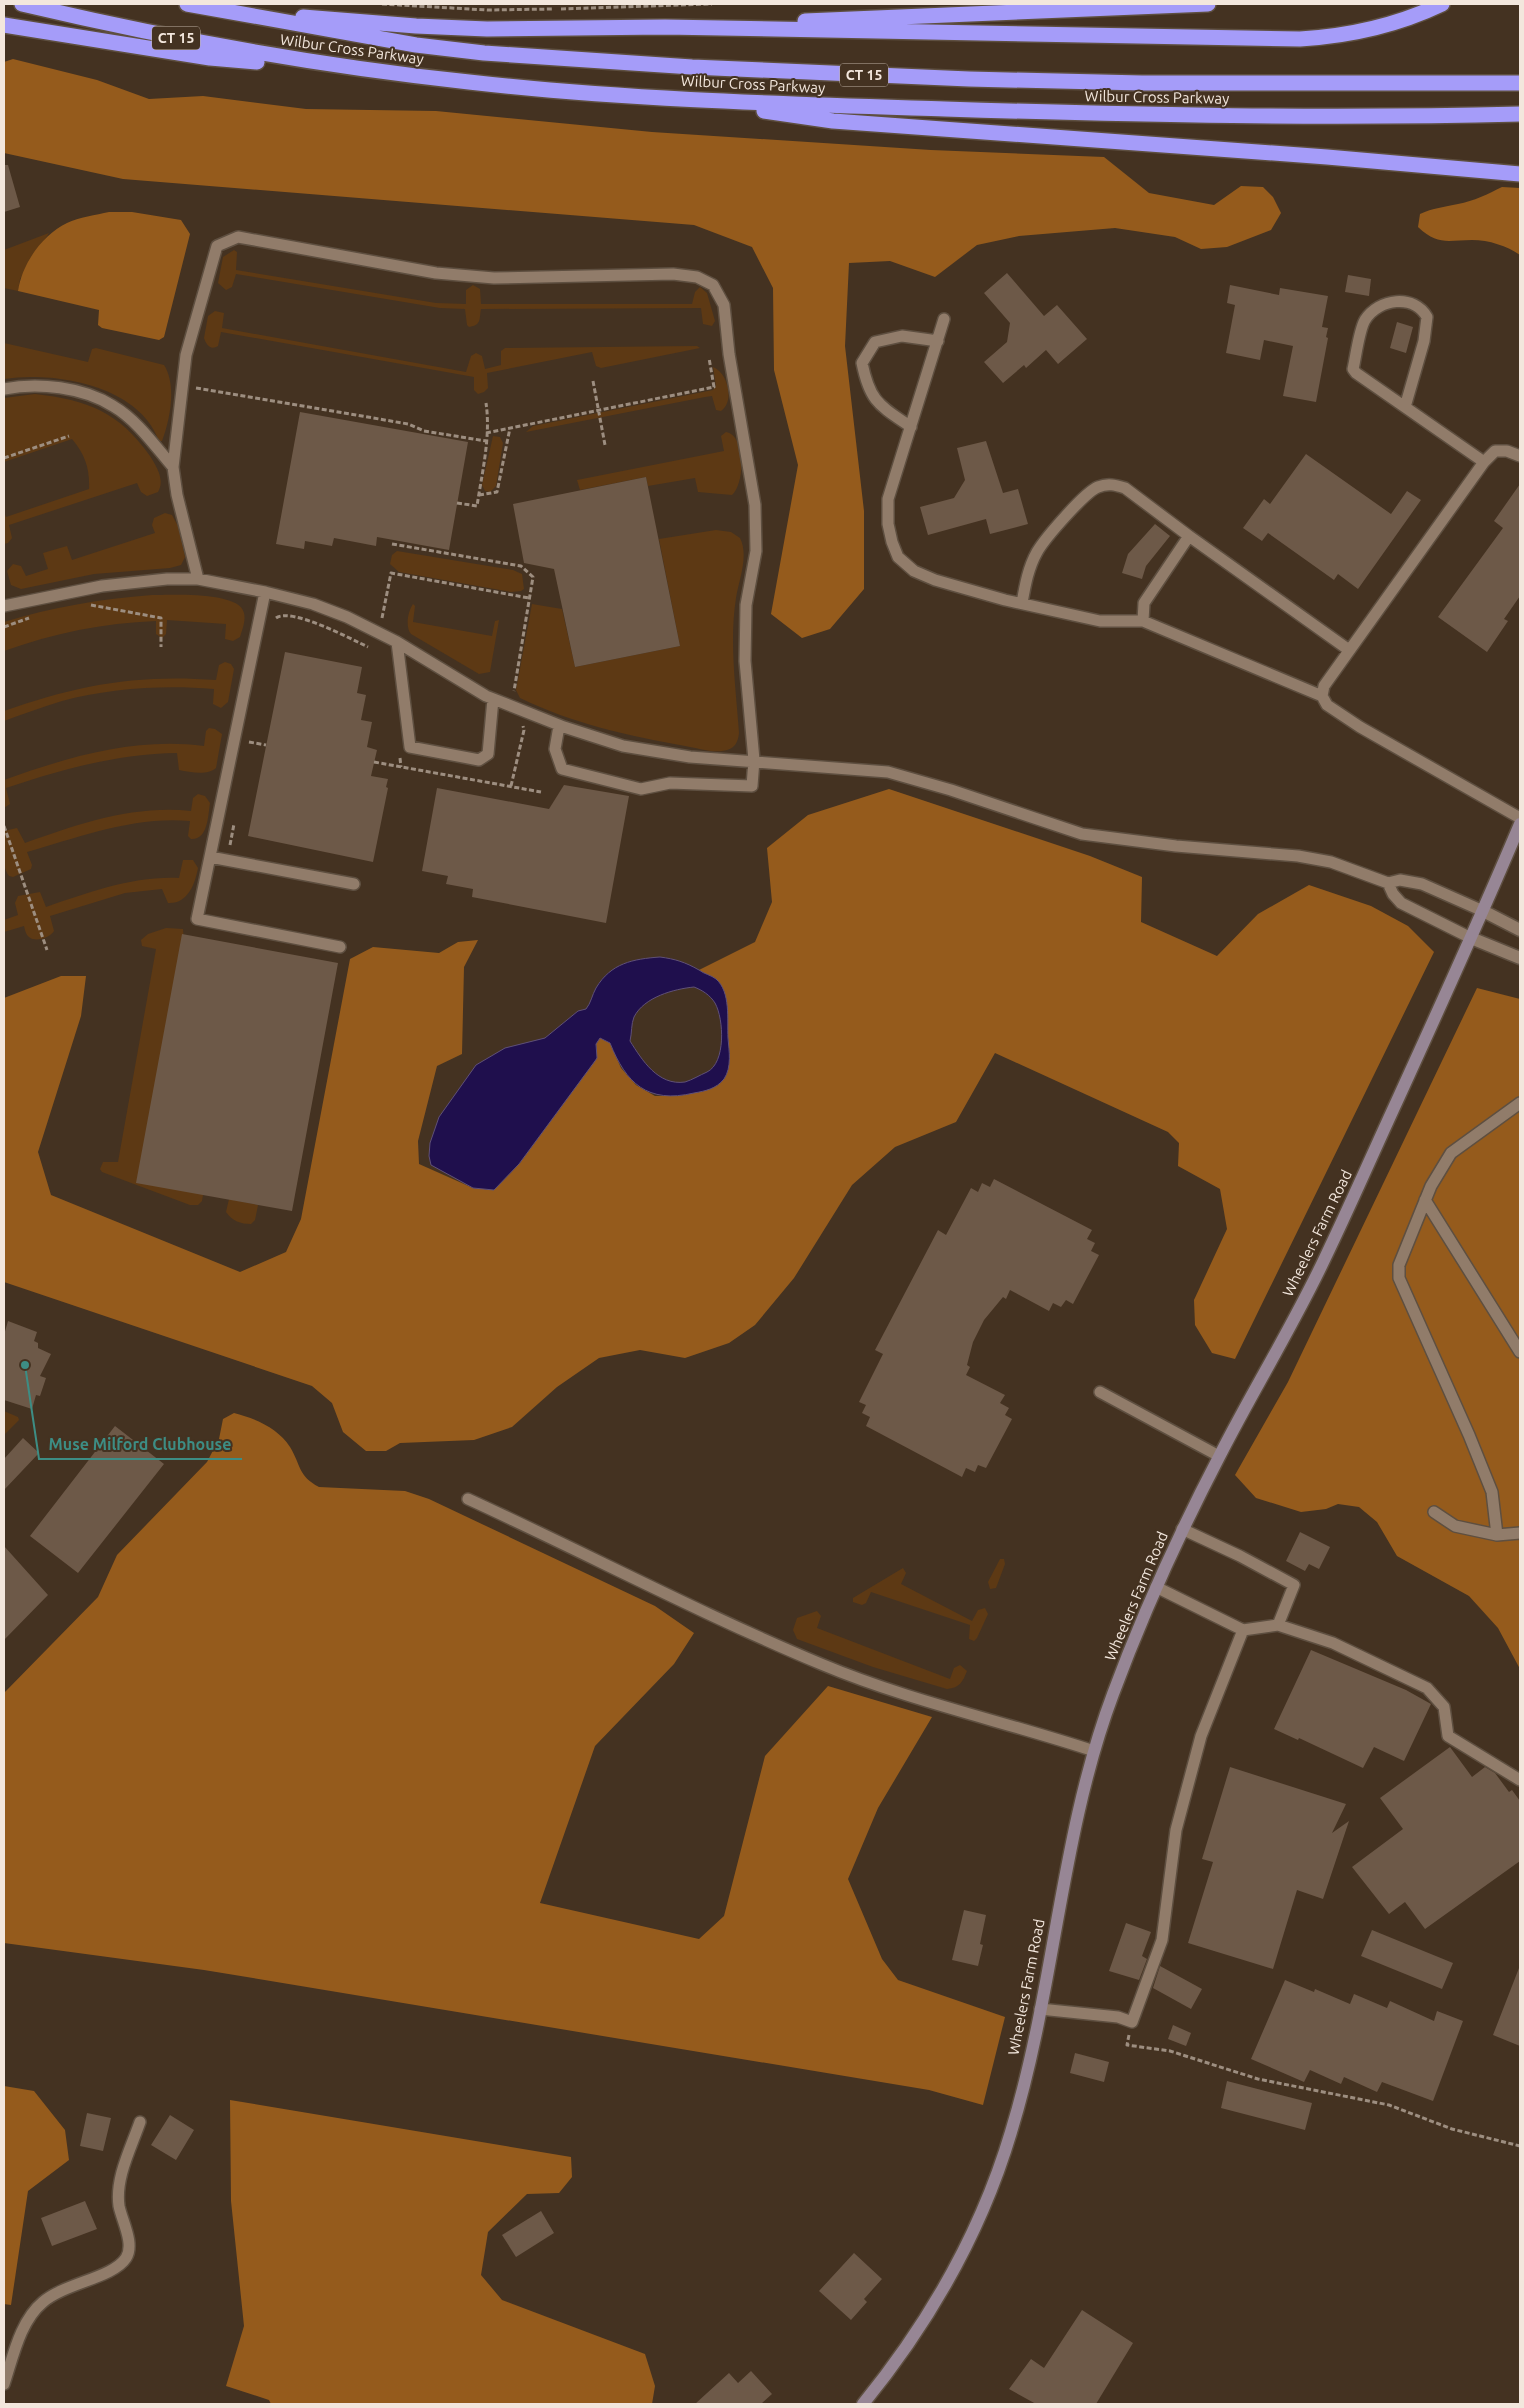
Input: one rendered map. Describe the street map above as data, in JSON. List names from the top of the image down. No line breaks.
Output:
{"streets":{"highway":["CT 15","Wilbur Cross Parkway"],"main road":["Wheelers Farm Road"]},"places":["Muse Milford Clubhouse"]}
